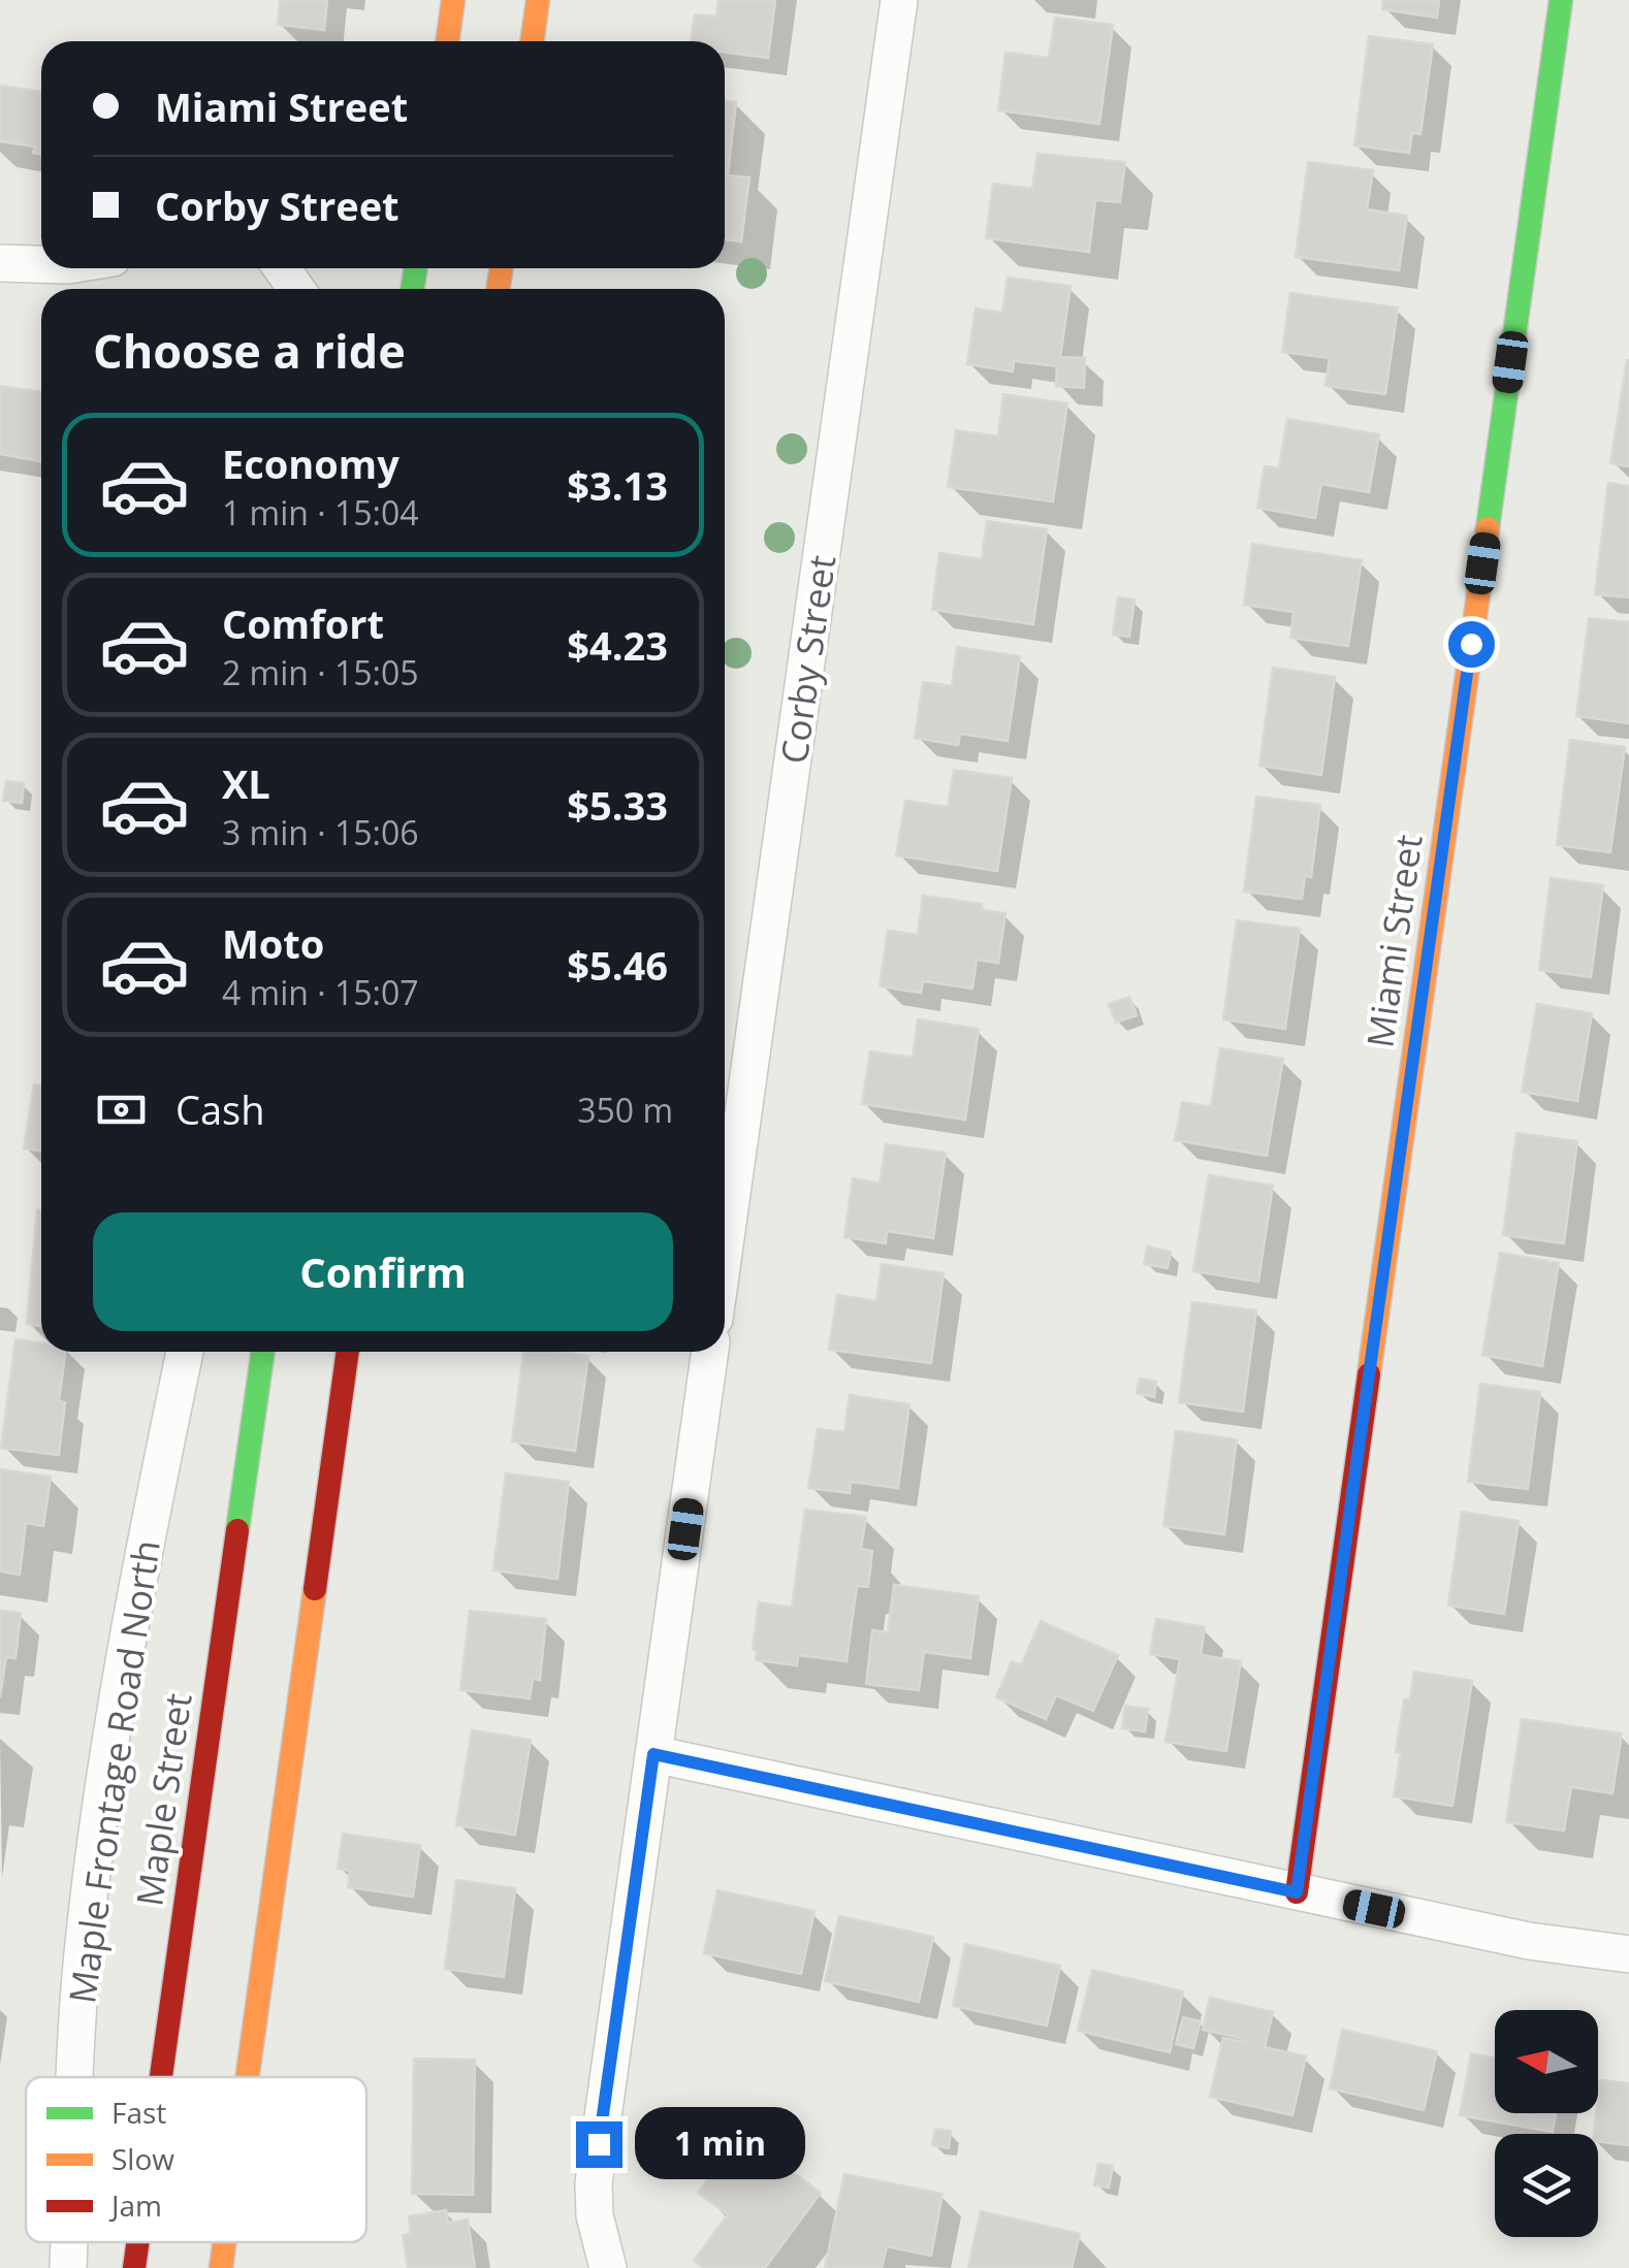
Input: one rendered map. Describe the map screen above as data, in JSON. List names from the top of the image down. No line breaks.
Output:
{"streets":{"main road":["Miami Street","Maple Street"],"street":["Corby Street","Maple Frontage Road North"]},"legend":["Fast","Slow","Jam"],"north":"left","page":{"banner":["Miami Street","Corby Street"],"heading":"Choose a ride","list":[{"name":"Economy","note":"1 min · 15:04","value":"$3.13"},{"name":"Comfort","note":"2 min · 15:05","value":"$4.23"},{"name":"XL","note":"3 min · 15:06","value":"$5.33"},{"name":"Moto","note":"4 min · 15:07","value":"$5.46"}],"pay":["Cash","350 m"],"buttons":"Confirm","bubble":"1 min"}}
